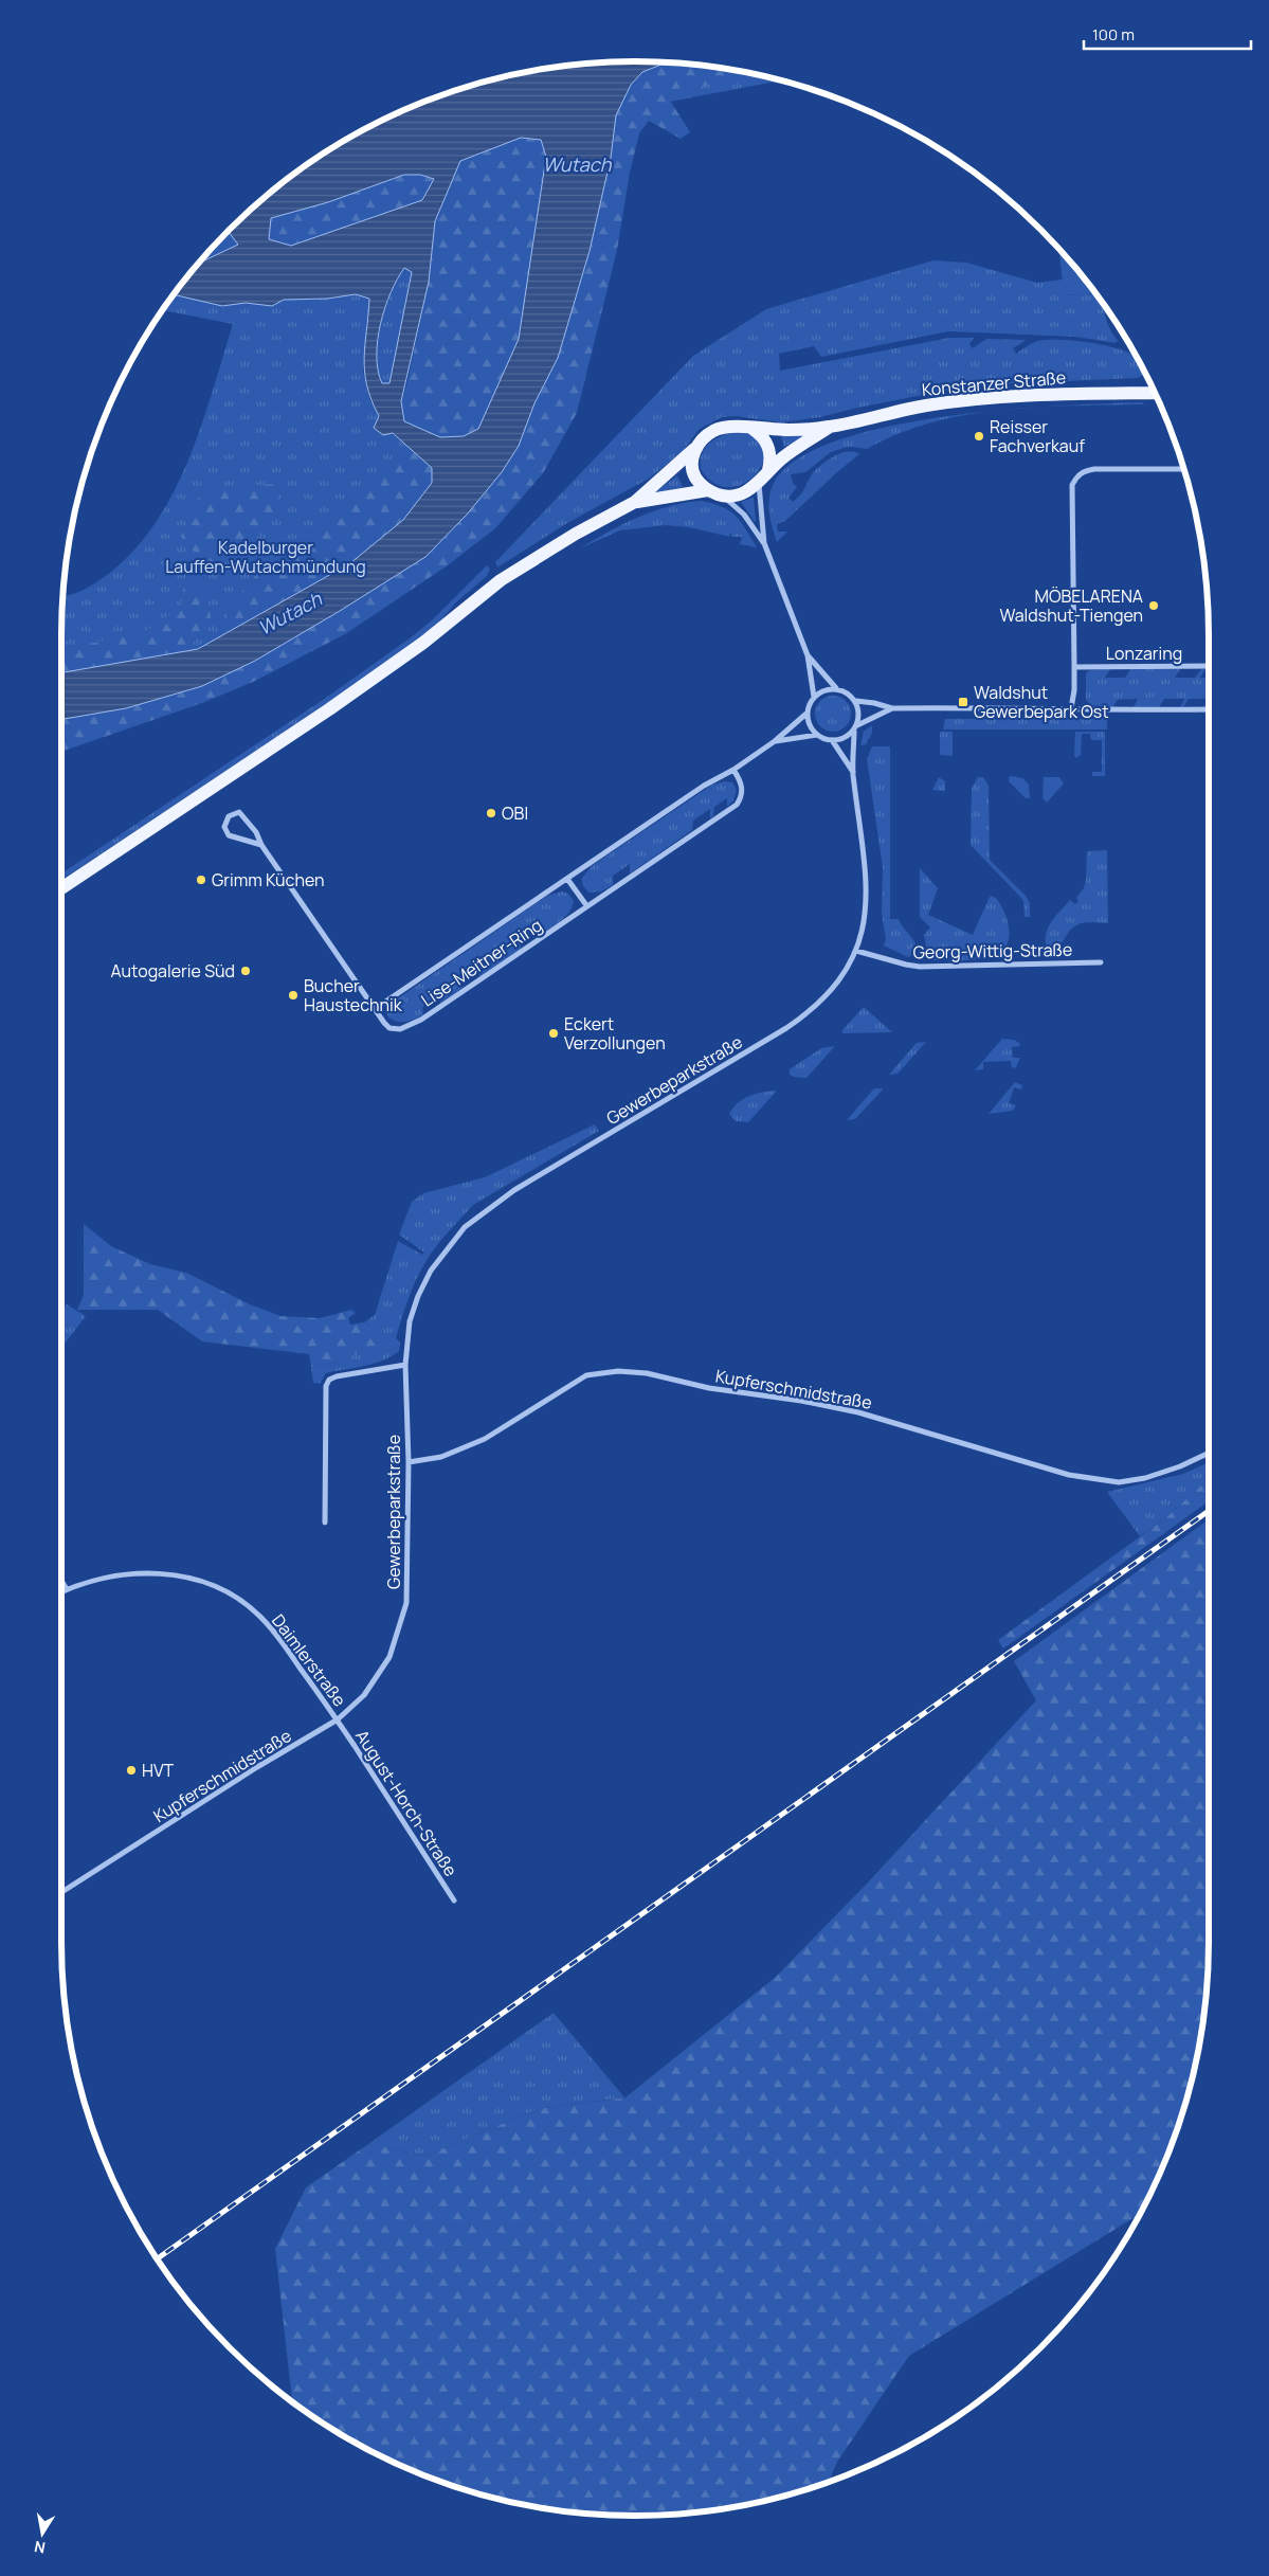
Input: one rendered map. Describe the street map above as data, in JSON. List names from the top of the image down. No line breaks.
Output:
{"streets":{"main road":["Konstanzer Straße"],"street":["Lonzaring","Georg-Wittig-Straße","Lise-Meitner-Ring","Gewerbeparkstraße","Kupferschmidstraße","Daimlerstraße","August-Horch-Straße"]},"crossings":[["Georg-Wittig-Straße","Gewerbeparkstraße"],["Lise-Meitner-Ring","Gewerbeparkstraße"],["Gewerbeparkstraße","Kupferschmidstraße"],["Kupferschmidstraße","Daimlerstraße"],["Kupferschmidstraße","August-Horch-Straße"],["Daimlerstraße","August-Horch-Straße"]],"water":["Wutach"],"parks":["Kadelburger Lauffen-Wutachmündung"],"places":{"other":["Reisser Fachverkauf","MÖBELARENA Waldshut-Tiengen","OBI","Grimm Küchen","Autogalerie Süd","Bucher Haustechnik","Eckert Verzollungen","HVT"],"transit":["Waldshut Gewerbepark Ost"]},"scale_bar":"100 m","north":"bottom"}
